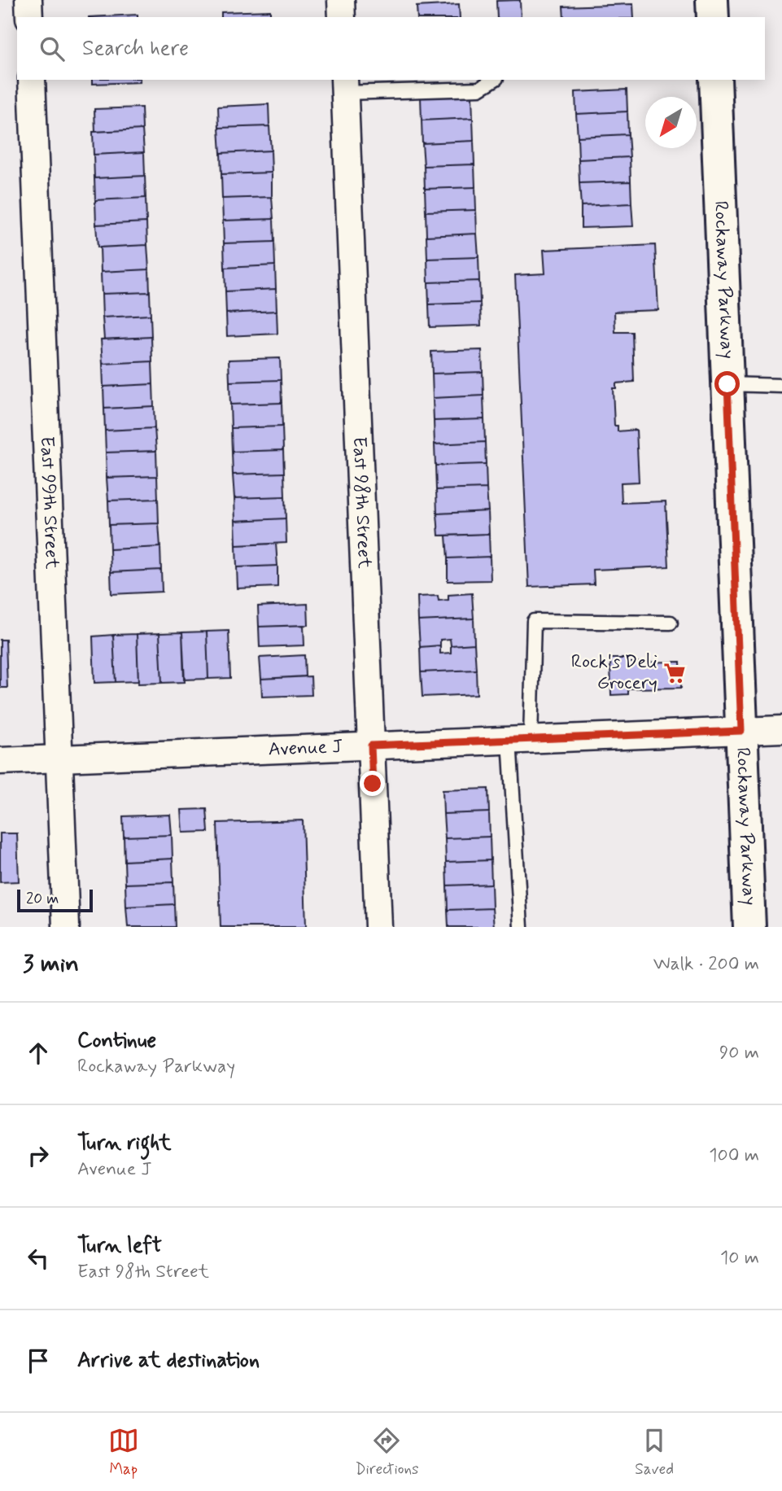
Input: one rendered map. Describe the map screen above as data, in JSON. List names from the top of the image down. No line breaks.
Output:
{"streets":{"main road":["Rockaway Parkway"],"street":["East 99th Street","East 98th Street","Avenue J"]},"crossings":[["Rockaway Parkway","Avenue J"],["East 99th Street","Avenue J"],["East 98th Street","Avenue J"]],"places":{"supermarket":["Rock's Deli Grocery"]},"scale_bar":"20 m","north":"bottom left","page":{"search":"Search here","scale":"20 m","heading":["3 min","Walk · 200 m"],"list":[["Continue","Rockaway Parkway","90 m"],["Turn right","Avenue J","100 m"],["Turn left","East 98th Street","10 m"],"Arrive at destination"],"nav":["Map","Directions","Saved"]}}
